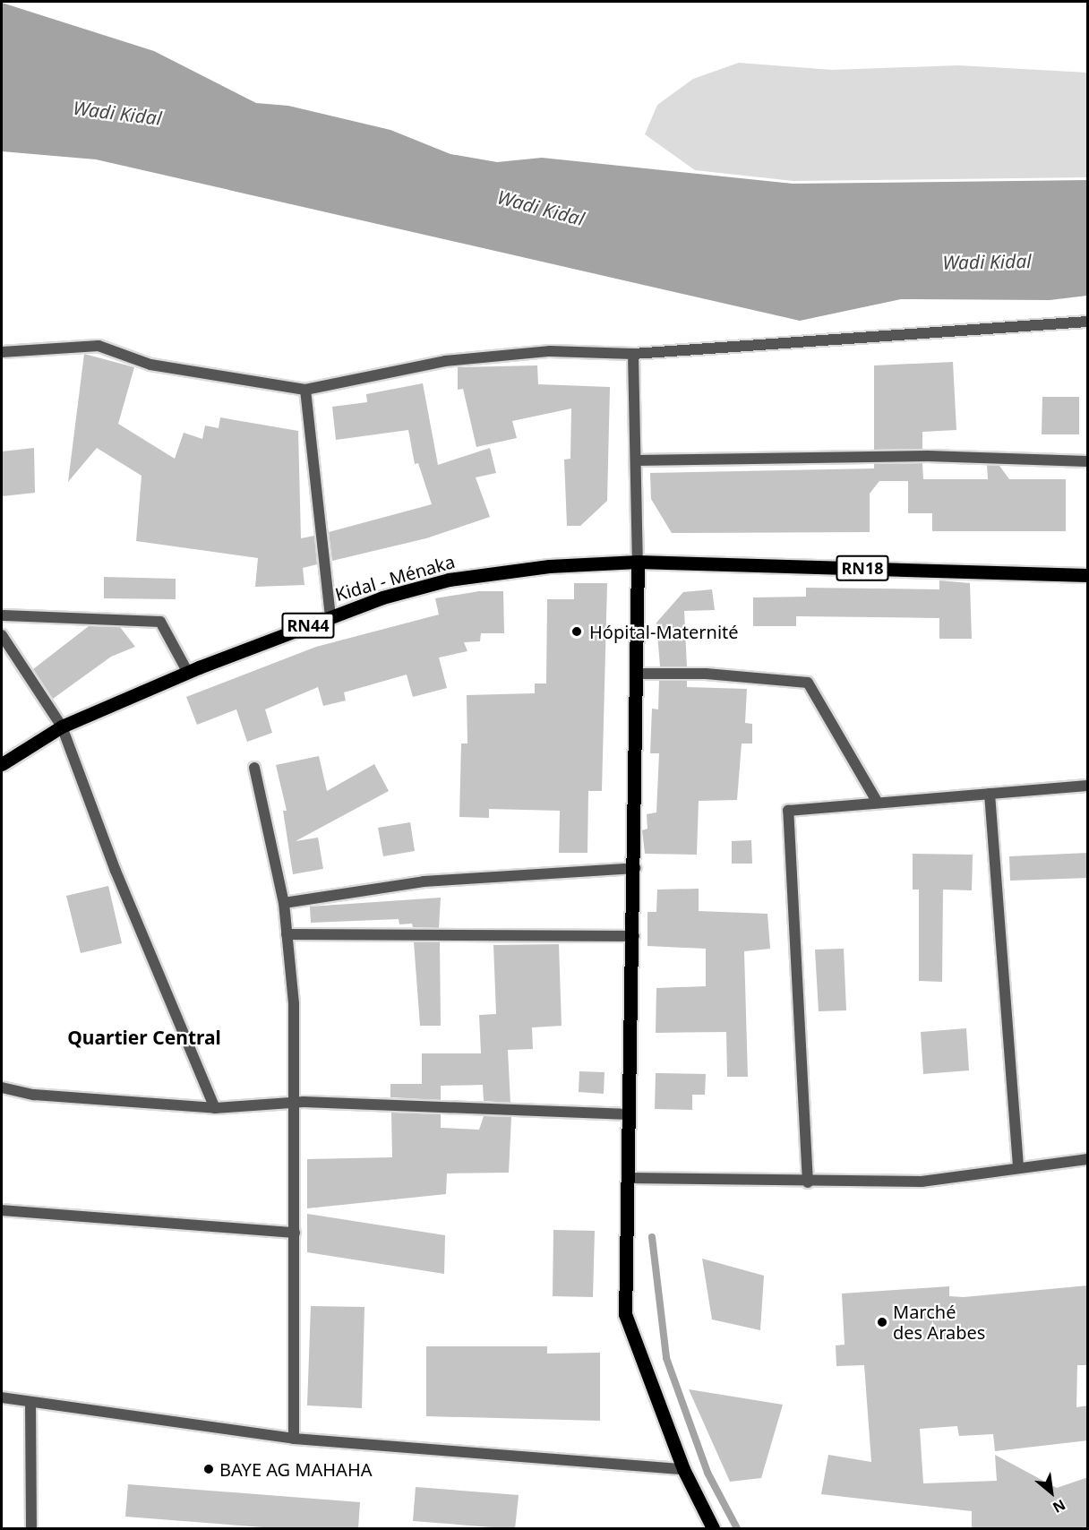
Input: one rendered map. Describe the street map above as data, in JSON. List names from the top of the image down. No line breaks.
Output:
{"streets":{"main road":["RN18","Kidal - Ménaka","RN44"]},"crossings":[["RN18","Kidal - Ménaka"]],"districts":["Quartier Central"],"water":["Wadi Kidal"],"places":["Hópital-Maternité","Marché des Arabes","BAYE AG MAHAHA"],"north":"bottom right"}
